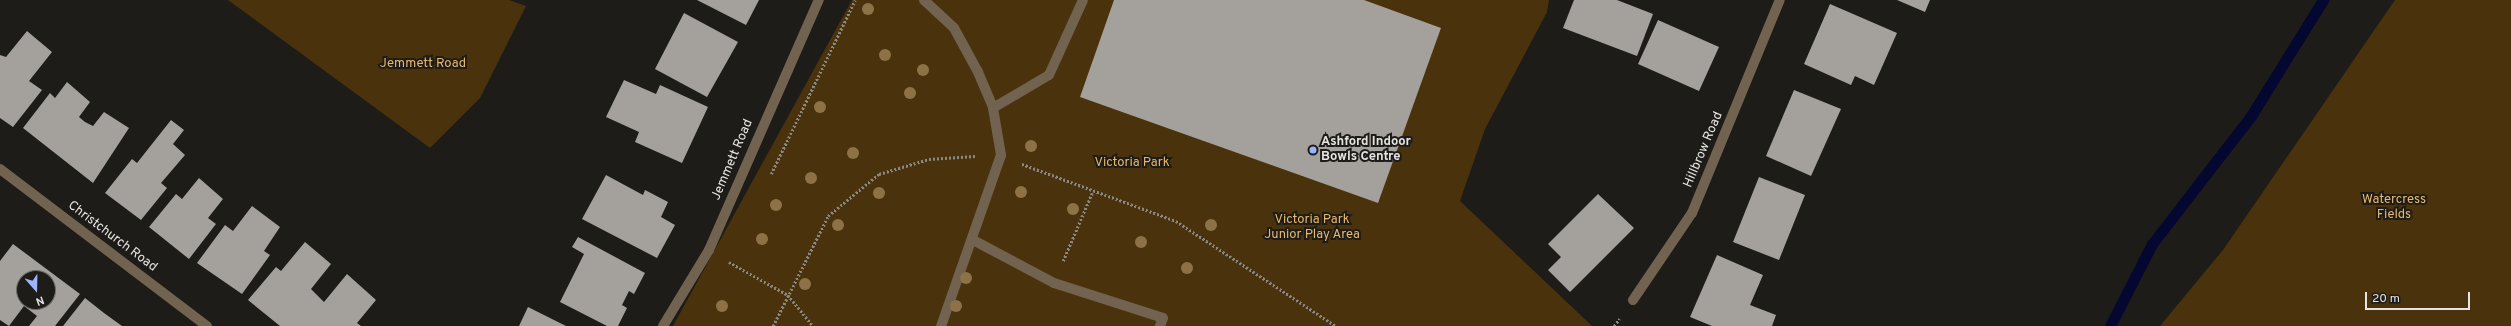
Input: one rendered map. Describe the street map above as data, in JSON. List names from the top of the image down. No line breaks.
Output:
{"streets":{"street":["Hillbrow Road","Jemmett Road","Christchurch Road"]},"parks":["Jemmett Road","Victoria Park","Watercress Fields","Victoria Park Junior Play Area"],"places":["Ashford Indoor Bowls Centre"],"scale_bar":"20 m","north":"bottom"}
